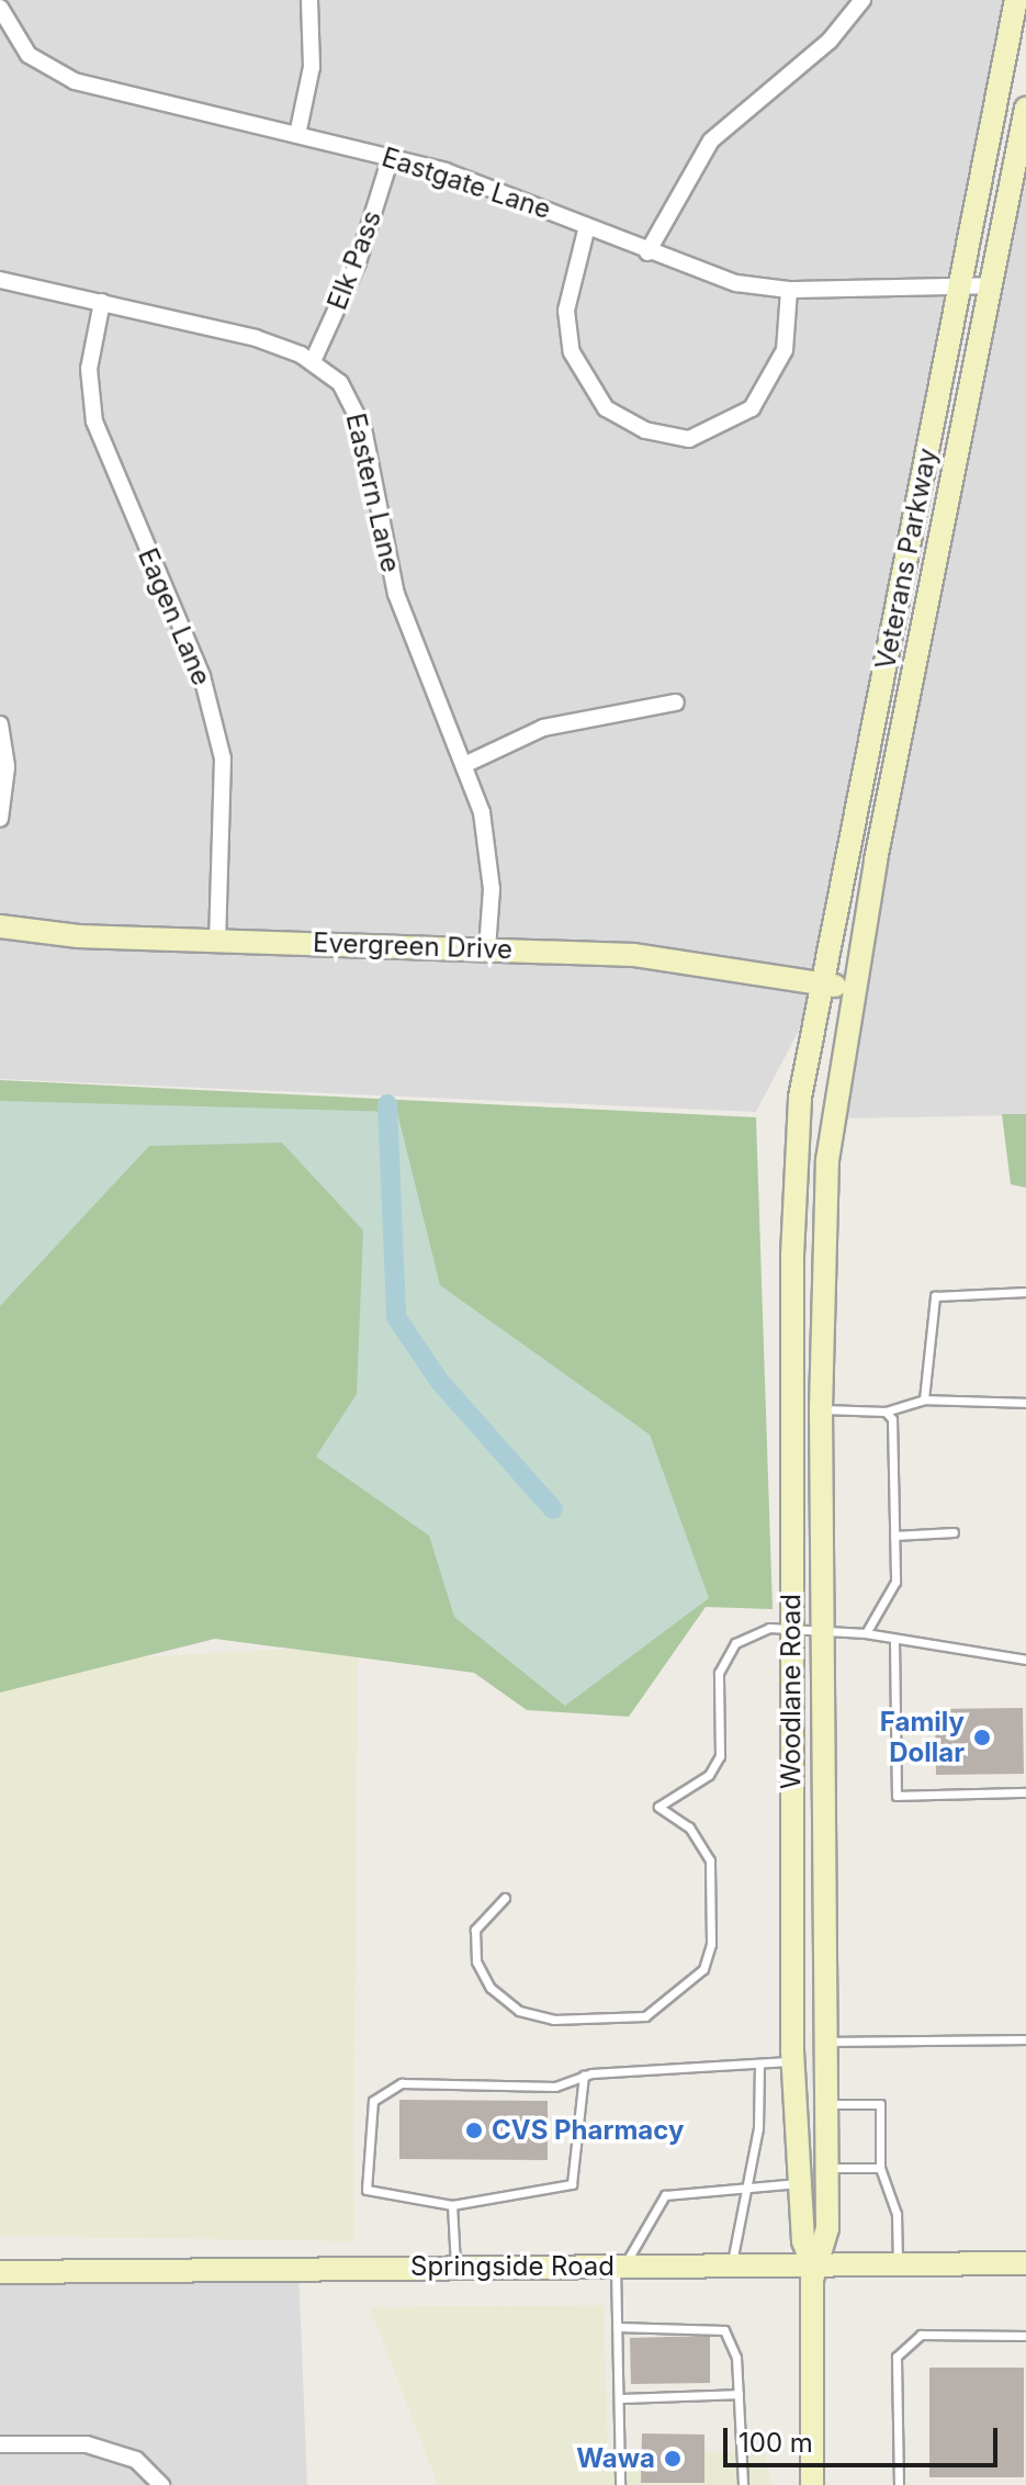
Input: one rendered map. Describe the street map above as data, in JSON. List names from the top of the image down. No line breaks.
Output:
{"streets":{"main road":["Veterans Parkway","Evergreen Drive","Woodlane Road","Springside Road"],"street":["Eastgate Lane","Elk Pass","Eastern Lane","Eagen Lane"]},"crossings":[["Eastgate Lane","Elk Pass"],["Eastgate Lane","Veterans Parkway"],["Elk Pass","Eastern Lane"],["Eastern Lane","Eagen Lane"],["Eastern Lane","Evergreen Drive"],["Veterans Parkway","Evergreen Drive"],["Veterans Parkway","Woodlane Road"],["Eagen Lane","Evergreen Drive"],["Woodlane Road","Springside Road"]],"places":["Family Dollar","CVS Pharmacy","Wawa"],"scale_bar":"100 m"}
